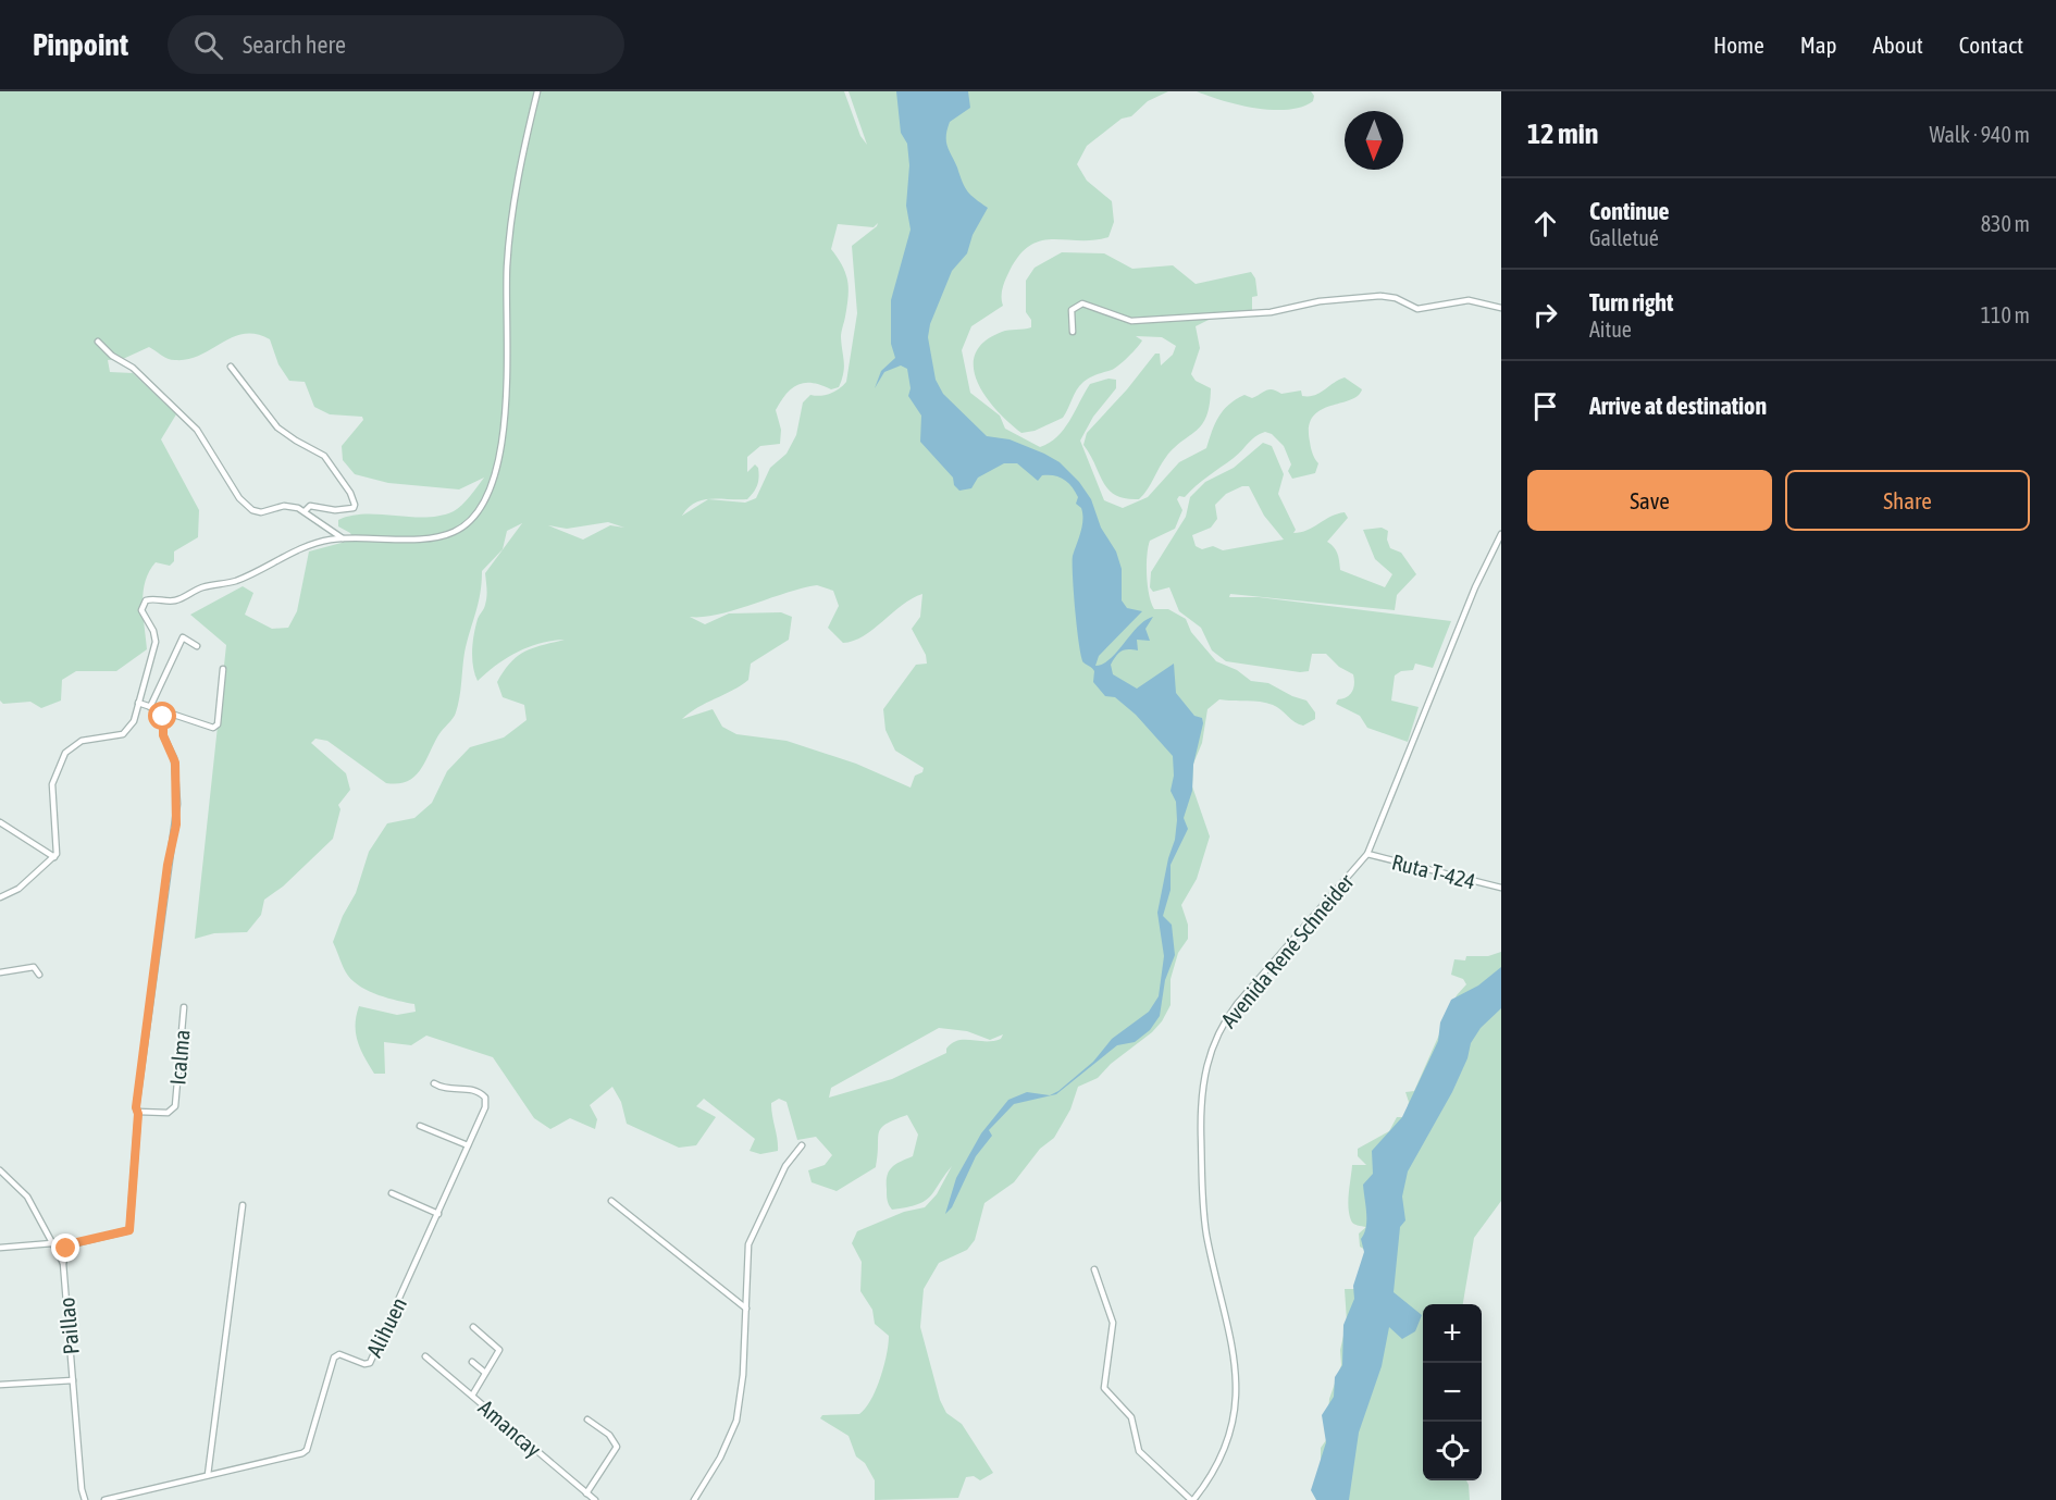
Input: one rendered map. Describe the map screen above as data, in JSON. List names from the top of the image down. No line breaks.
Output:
{"streets":{"street":["Ruta T-424","Avenida René Schneider","Icalma","Paillao","Alihuen","Amancay"]},"crossings":[["Ruta T-424","Avenida René Schneider"]],"north":"bottom","page":{"header":"Pinpoint","search":"Search here","nav":["Home","Map","About","Contact"],"heading":["12 min","Walk · 940 m"],"list":[["Continue","Galletué","830 m"],["Turn right","Aitue","110 m"],"Arrive at destination"],"buttons":["Save","Share"],"map_buttons":["+","−"]}}
